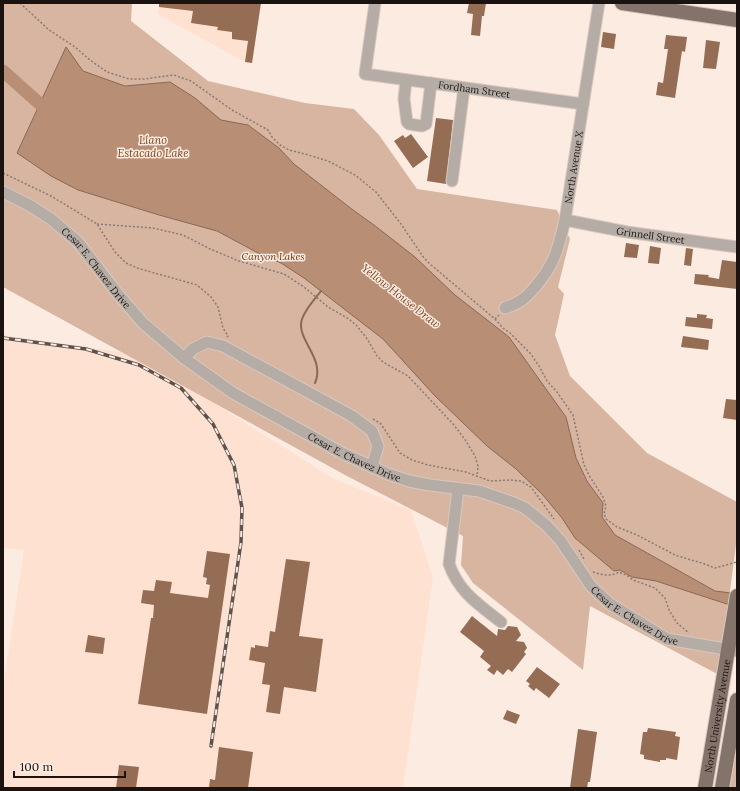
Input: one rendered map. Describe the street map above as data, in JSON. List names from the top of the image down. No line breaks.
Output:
{"streets":{"main road":["North University Avenue"],"street":["Fordham Street","North Avenue X","Grinnell Street","Cesar E. Chavez Drive"]},"crossings":[["Fordham Street","North Avenue X"],["North Avenue X","Grinnell Street"],["Cesar E. Chavez Drive","North University Avenue"]],"water":["Llano Estacado Lake","Yellow House Draw"],"parks":["Canyon Lakes"],"scale_bar":"100 m"}
